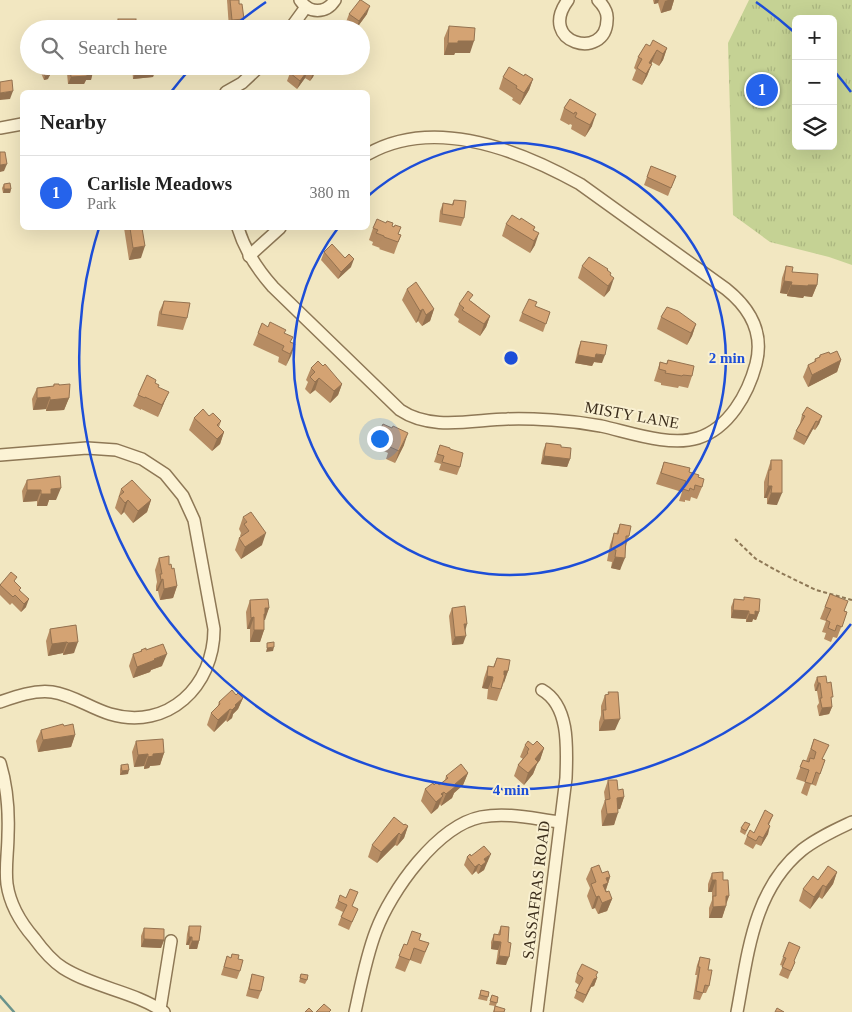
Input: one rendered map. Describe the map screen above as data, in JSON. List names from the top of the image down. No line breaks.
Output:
{"streets":{"street":["MISTY LANE","SASSAFRAS ROAD"]},"page":{"map_buttons":["+","−"],"search":"Search here","pins":"1","heading":"Nearby","list":[{"mark":"1","name":"Carlisle Meadows","note":"Park","value":"380 m"}]},"rings":["2 min","4 min"]}
